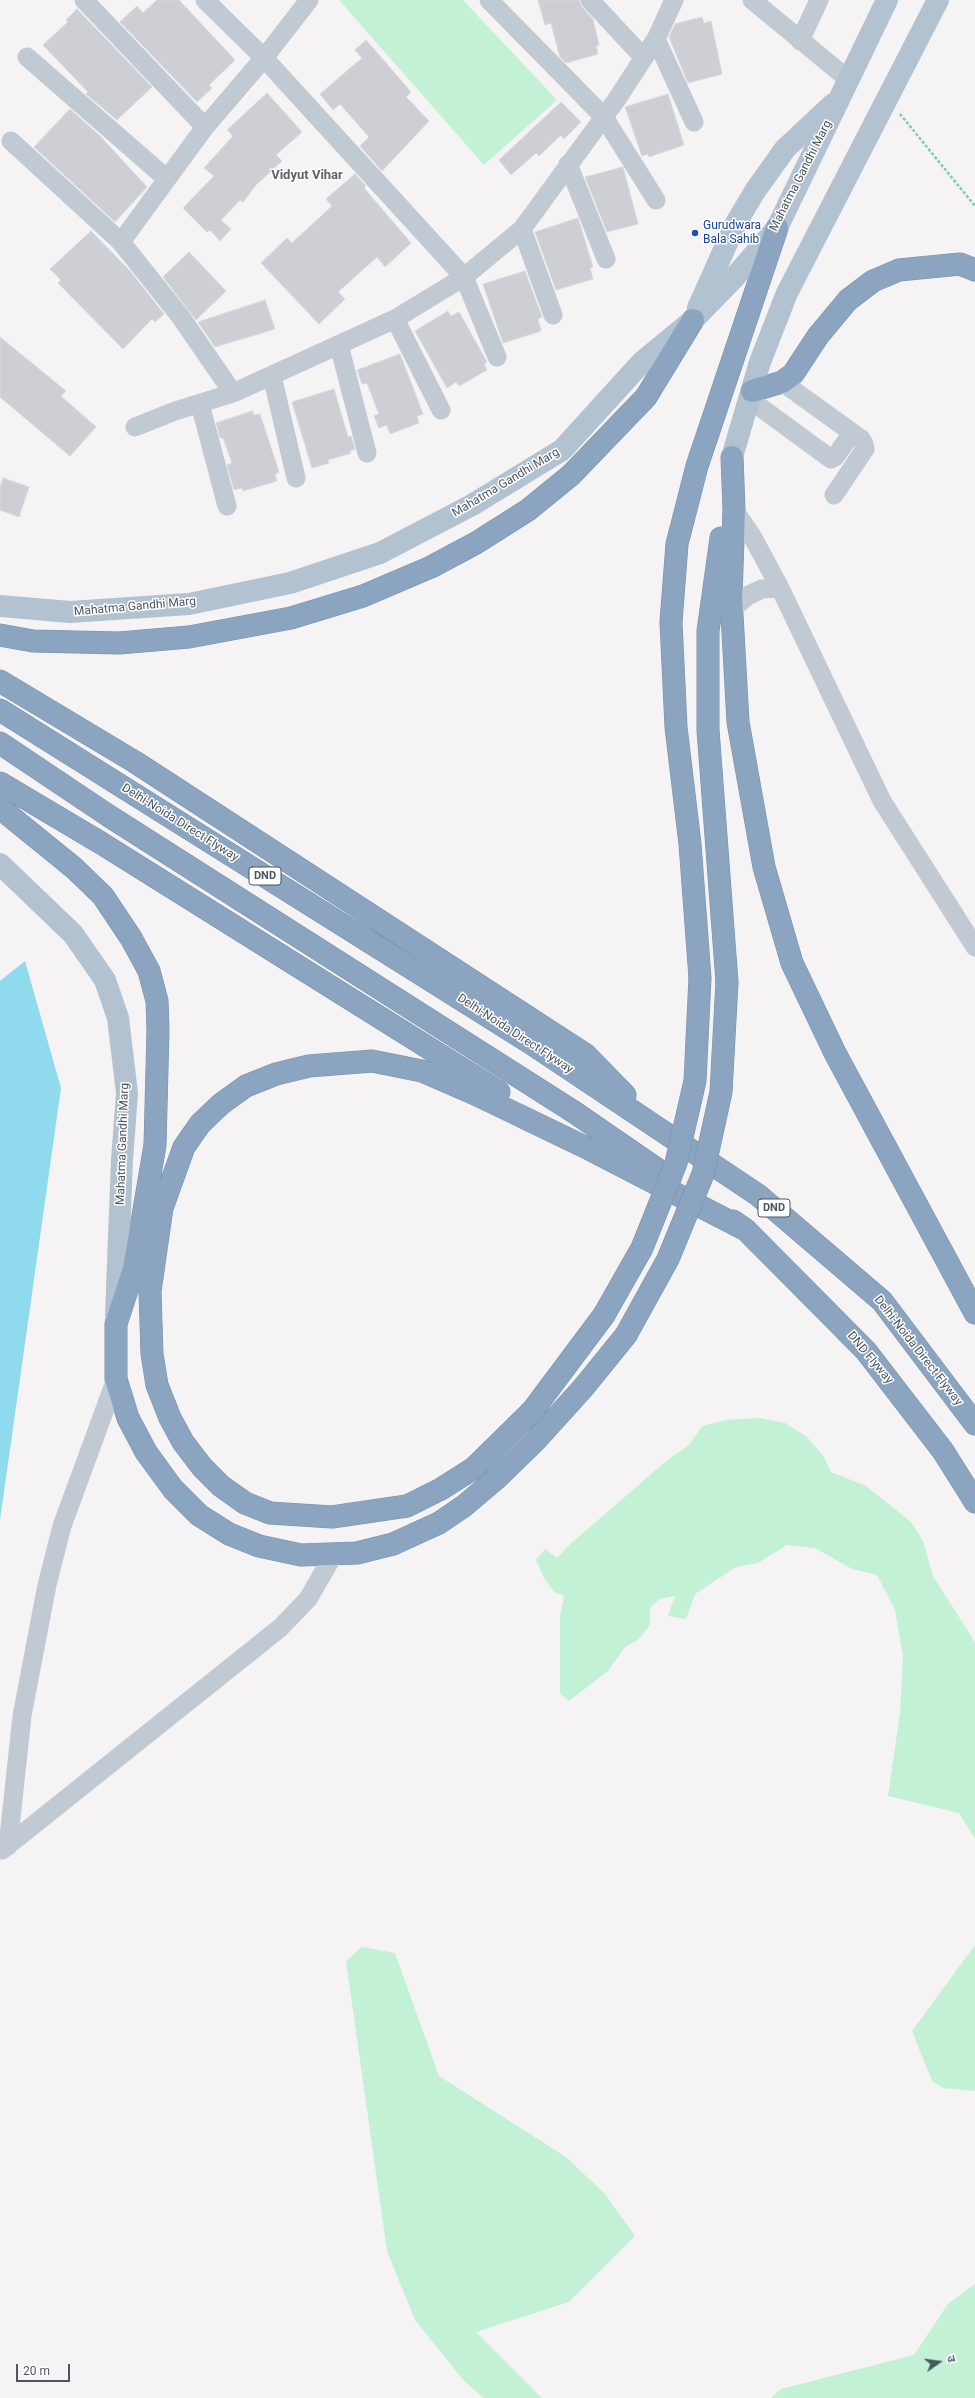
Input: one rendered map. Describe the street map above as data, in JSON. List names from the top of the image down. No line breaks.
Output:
{"streets":{"highway":["Delhi-Noida Direct Flyway","DND","DND Flyway"],"main road":["Mahatma Gandhi Marg"]},"crossings":[["DND","DND Flyway"]],"districts":["Vidyut Vihar"],"places":["Gurudwara Bala Sahib"],"scale_bar":"20 m","north":"right"}
